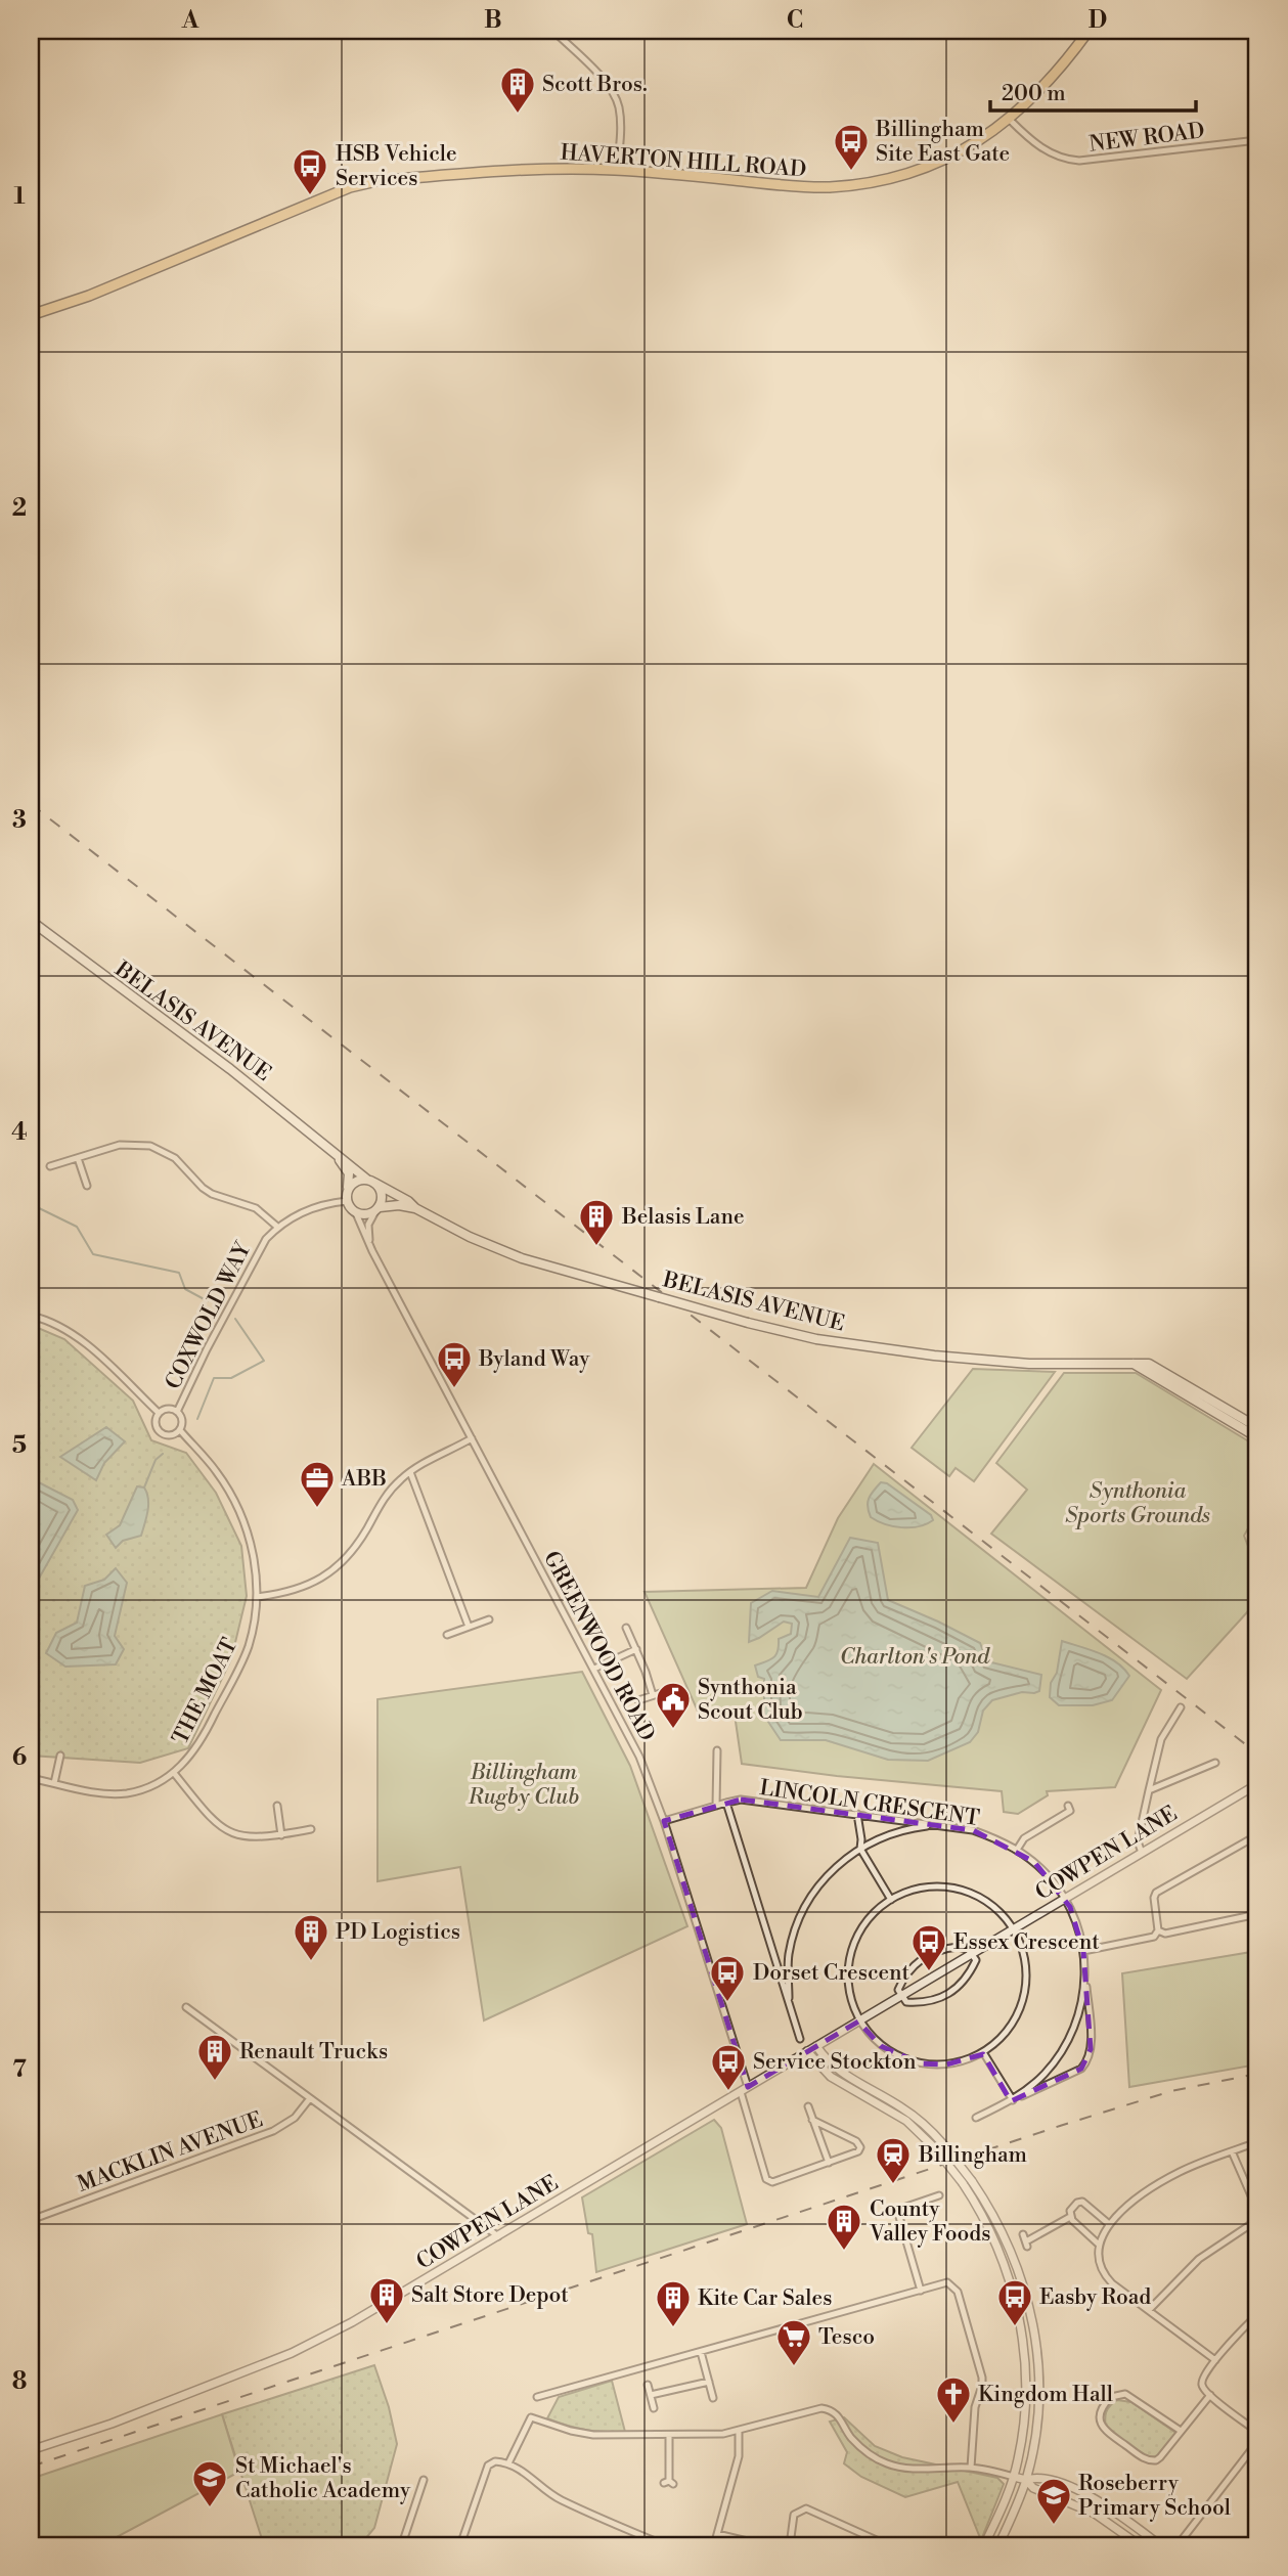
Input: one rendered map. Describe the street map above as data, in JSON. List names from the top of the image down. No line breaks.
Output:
{"streets":{"main road":["HAVERTON HILL ROAD","BELASIS AVENUE"],"street":["NEW ROAD","COXWOLD WAY","GREENWOOD ROAD","THE MOAT","LINCOLN CRESCENT","COWPEN LANE","MACKLIN AVENUE"]},"crossings":[["NEW ROAD","HAVERTON HILL ROAD"],["BELASIS AVENUE","COXWOLD WAY"],["BELASIS AVENUE","GREENWOOD ROAD"],["COXWOLD WAY","GREENWOOD ROAD"],["COXWOLD WAY","THE MOAT"],["GREENWOOD ROAD","LINCOLN CRESCENT"],["GREENWOOD ROAD","COWPEN LANE"],["LINCOLN CRESCENT","COWPEN LANE"]],"parks":["Synthonia Sports Grounds","Charlton's Pond","Billingham Rugby Club"],"places":{"building":["Scott Bros.","Belasis Lane","PD Logistics","Renault Trucks","County Valley Foods","Salt Store Depot","Kite Car Sales"],"bus stop":["Billingham Site East Gate","HSB Vehicle Services","Byland Way","Essex Crescent","Dorset Crescent","Service Stockton","Easby Road"],"office":["ABB"],"public building":["Synthonia Scout Club"],"station":["Billingham"],"supermarket":["Tesco"],"church":["Kingdom Hall"],"school or university":["St Michael's Catholic Academy","Roseberry Primary School"]},"scale_bar":"200 m","grid":{"columns":["A","B","C","D"],"rows":["1","2","3","4","5","6","7","8"]}}
